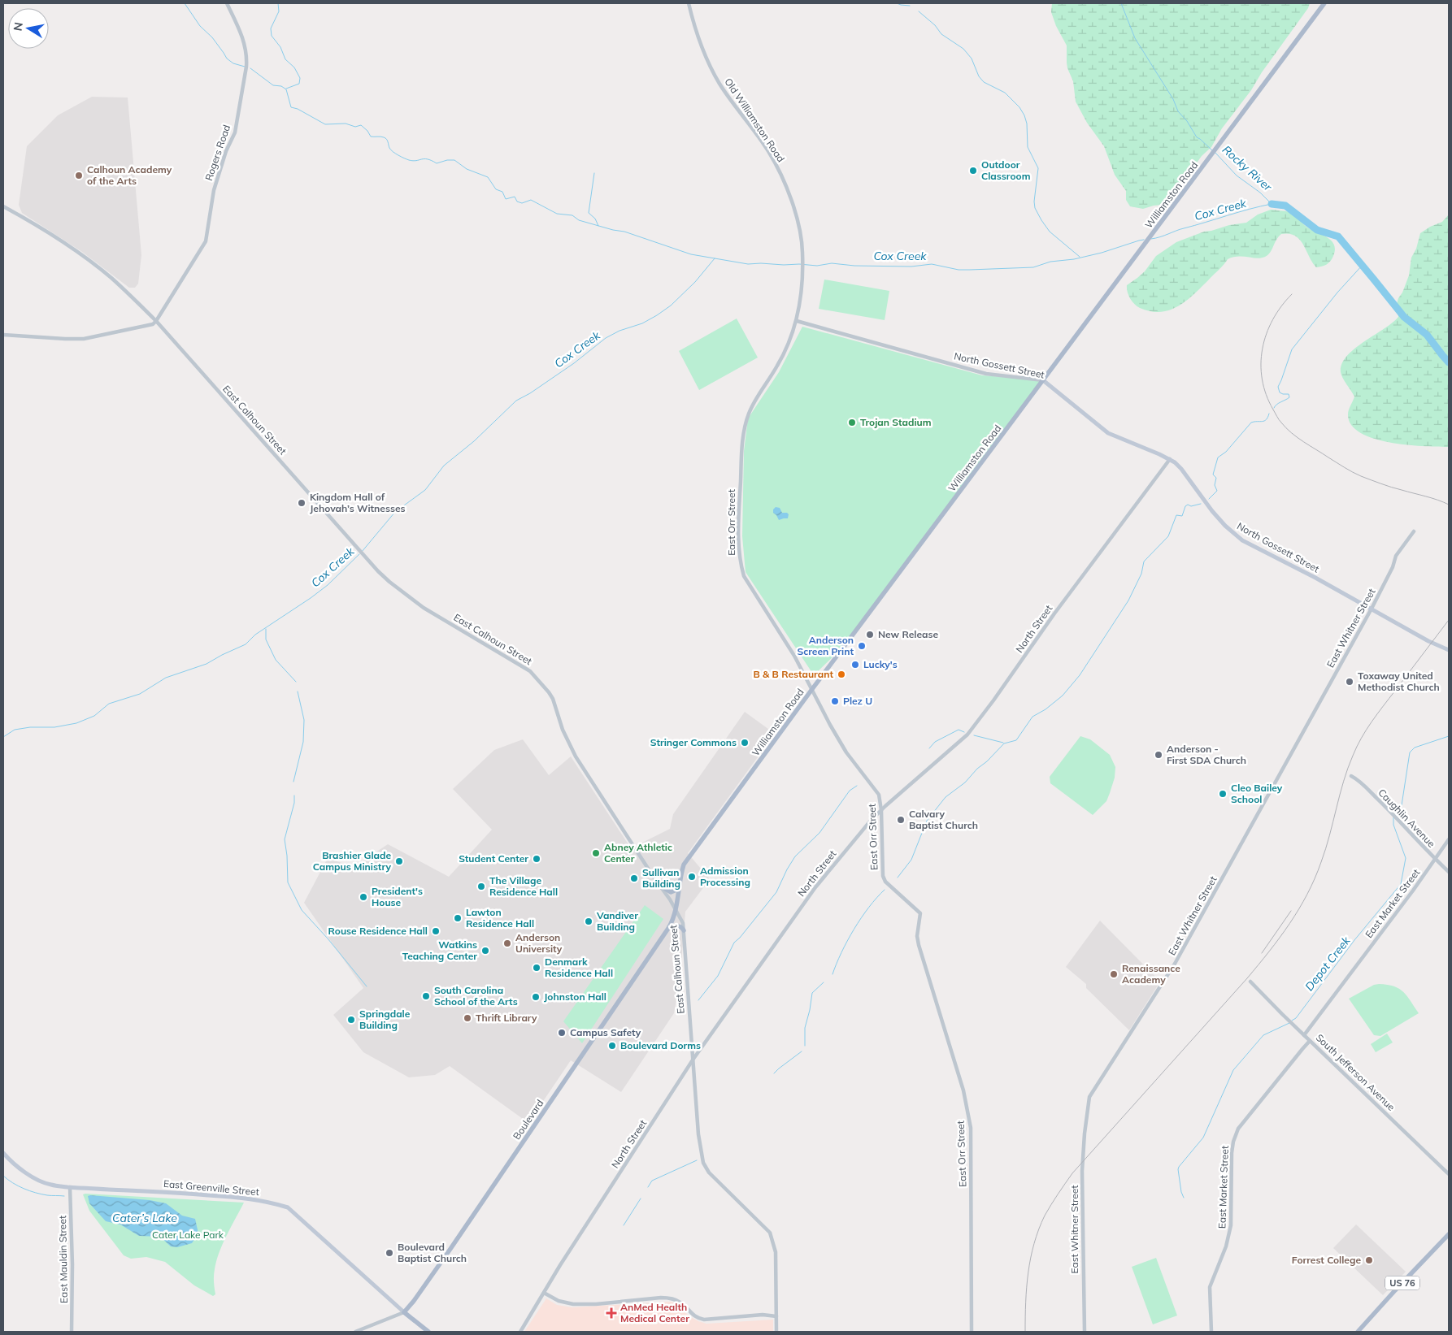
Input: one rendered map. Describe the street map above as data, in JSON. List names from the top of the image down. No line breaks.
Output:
{"streets":{"main road":["Williamston Road","North Gossett Street","Boulevard","East Greenville Street","US 76"],"street":["Old Williamston Road","Rogers Road","East Calhoun Street","East Orr Street","East Whitner Street","North Street","Caughlin Avenue","East Market Street","South Jefferson Avenue","East Mauldin Street"]},"crossings":[["Old Williamston Road","North Gossett Street"],["Old Williamston Road","East Orr Street"],["Rogers Road","East Calhoun Street"],["Williamston Road","North Gossett Street"],["Williamston Road","East Calhoun Street"],["Williamston Road","East Orr Street"],["Williamston Road","Boulevard"],["North Gossett Street","East Orr Street"],["North Gossett Street","East Whitner Street"],["North Gossett Street","North Street"],["East Calhoun Street","North Street"],["East Orr Street","North Street"],["Caughlin Avenue","East Market Street"],["East Market Street","South Jefferson Avenue"],["Boulevard","East Greenville Street"],["East Greenville Street","East Mauldin Street"]],"water":["Rocky River","Cox Creek","Depot Creek","Cater’s Lake"],"parks":["Cater Lake Park"],"places":{"other":["Outdoor Classroom","Calhoun Academy of the Arts","Trojan Stadium","Kingdom Hall of Jehovah’s Witnesses","New Release","Anderson Screen Print","Lucky's","B & B Restaurant","Toxaway United Methodist Church","Plez U","Stringer Commons","Anderson - First SDA Church","Cleo Bailey School","Calvary Baptist Church","Abney Athletic Center","Student Center","Brashier Glade Campus Ministry","Admission Processing","Sullivan Building","The Village Residence Hall","President's House","Lawton Residence Hall","Vandiver Building","Rouse Residence Hall","Anderson University","Watkins Teaching Center","Denmark Residence Hall","Renaissance Academy","South Carolina School of the Arts","Johnston Hall","Thrift Library","Springdale Building","Campus Safety","Boulevard Dorms","Boulevard Baptist Church","Forrest College"],"health":["AnMed Health Medical Center"]},"north":"left"}
